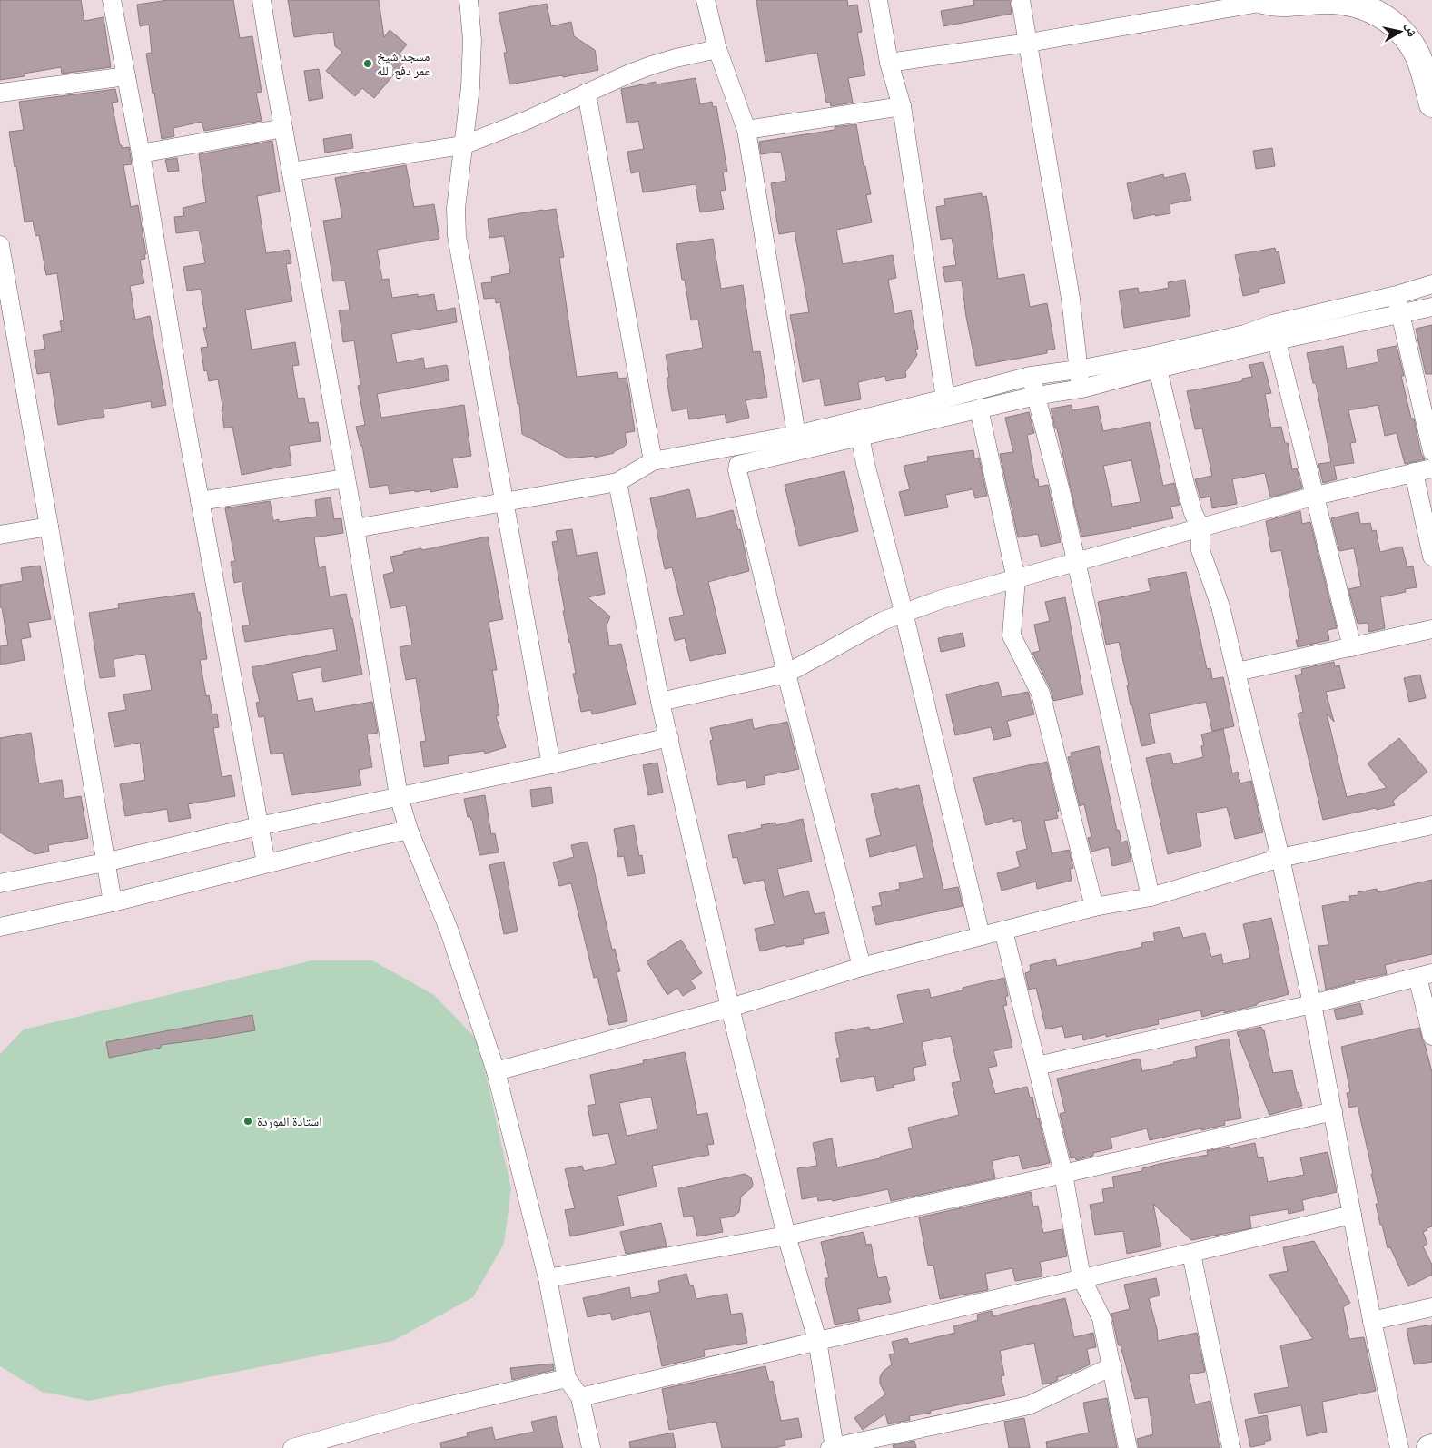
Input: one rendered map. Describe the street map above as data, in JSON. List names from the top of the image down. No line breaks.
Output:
{"places":["مسجد شيخ عمر دفع الله","استادة الموردة"],"north":"right"}
